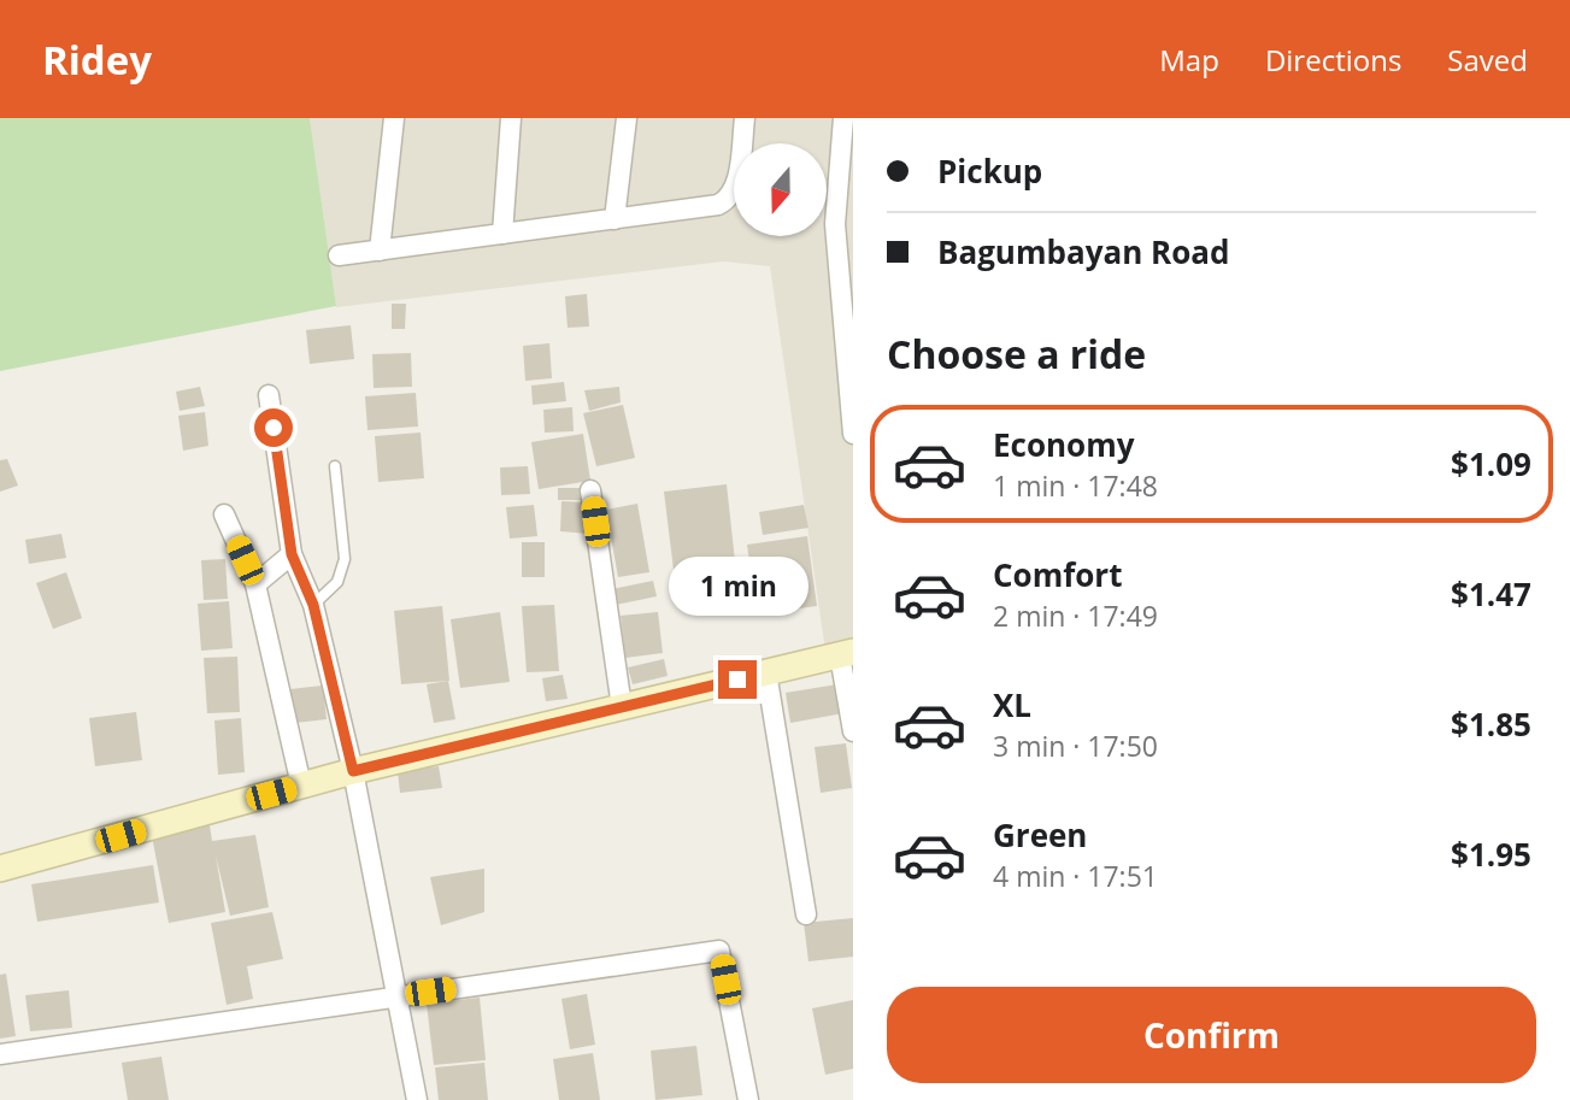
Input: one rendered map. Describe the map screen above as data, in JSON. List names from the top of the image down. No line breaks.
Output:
{"north":"bottom","page":{"header":"Ridey","nav":["Map","Directions","Saved"],"banner":["Pickup","Bagumbayan Road"],"heading":"Choose a ride","list":[{"name":"Economy","note":"1 min · 17:48","value":"$1.09"},{"name":"Comfort","note":"2 min · 17:49","value":"$1.47"},{"name":"XL","note":"3 min · 17:50","value":"$1.85"},{"name":"Green","note":"4 min · 17:51","value":"$1.95"}],"bubble":"1 min","buttons":"Confirm"}}
